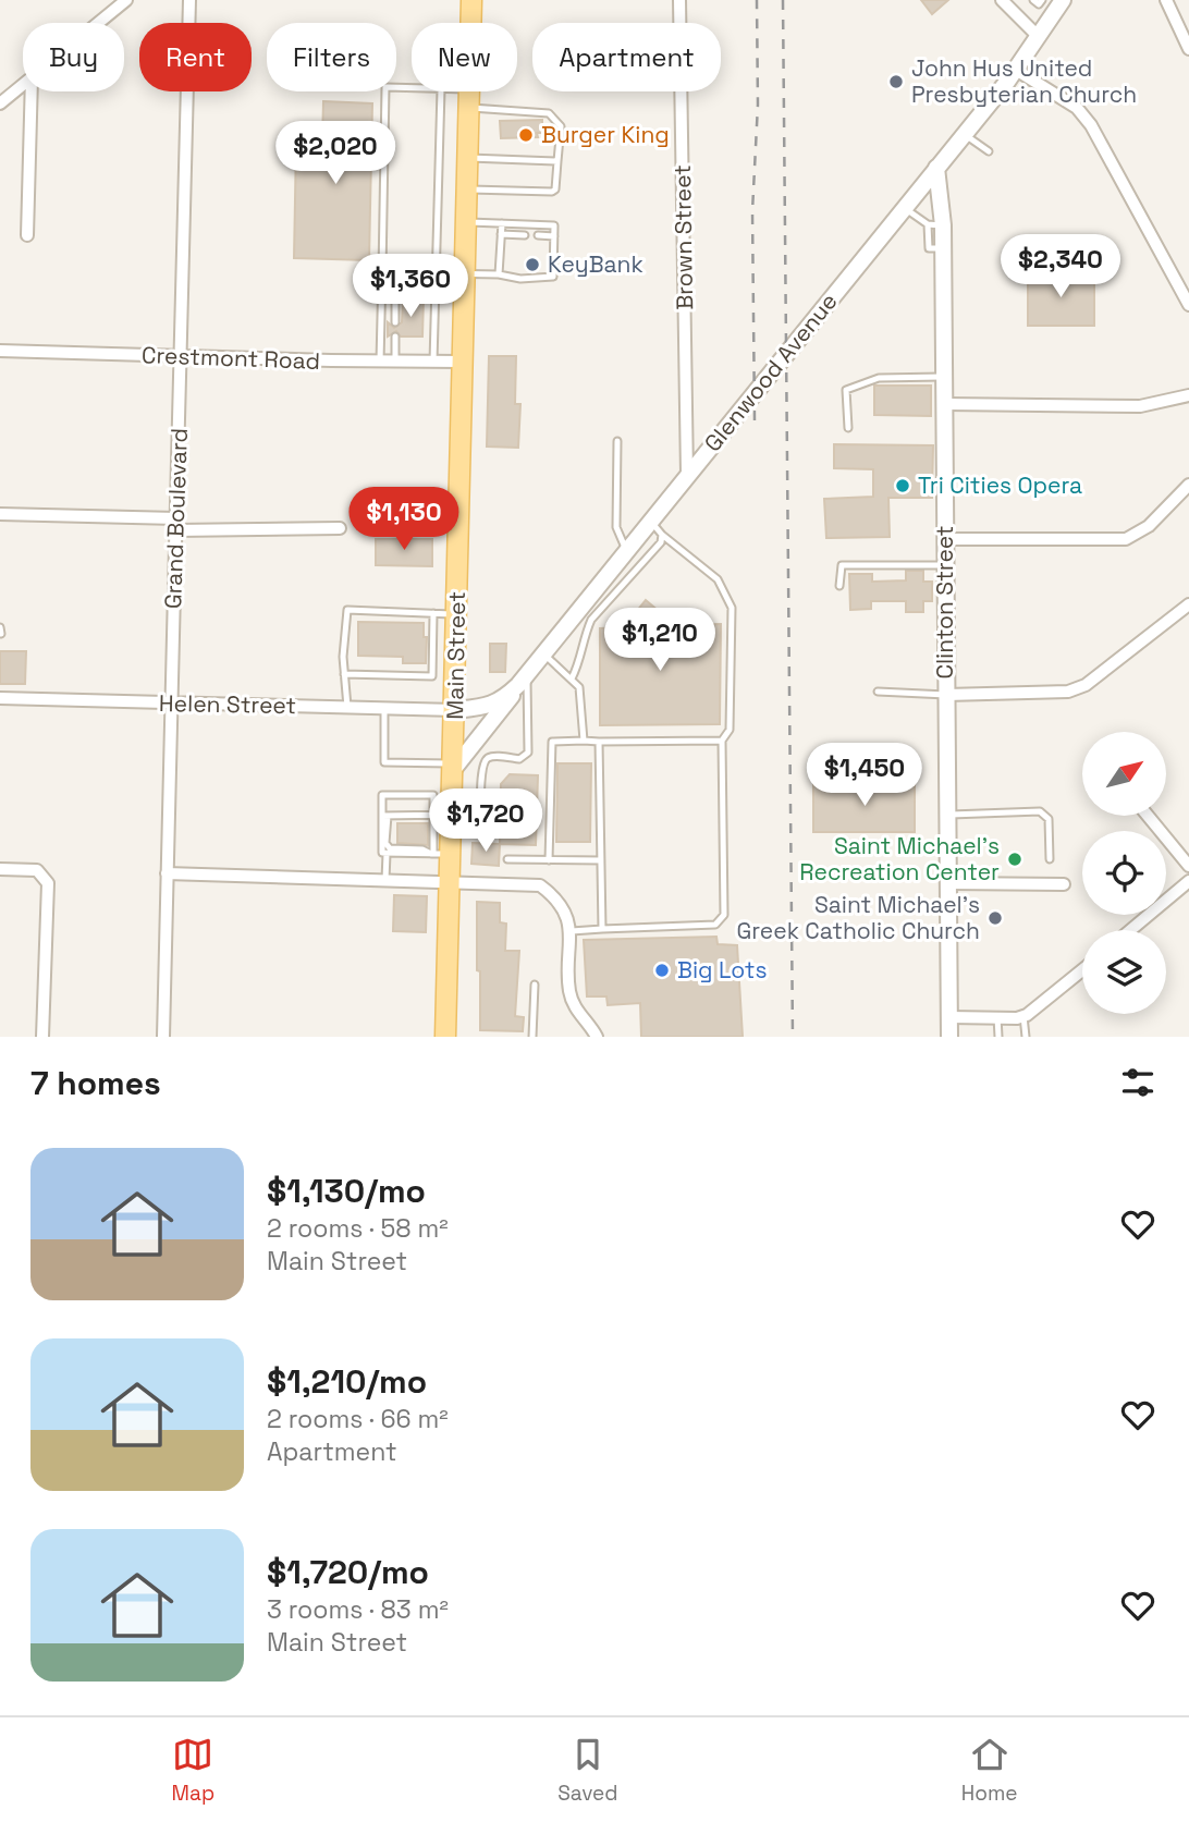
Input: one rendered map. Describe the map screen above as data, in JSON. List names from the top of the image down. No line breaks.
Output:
{"streets":{"main road":["Main Street"],"street":["Brown Street","Crestmont Road","Glenwood Avenue","Grand Boulevard","Clinton Street","Helen Street"]},"crossings":[["Brown Street","Glenwood Avenue"],["Crestmont Road","Grand Boulevard"],["Crestmont Road","Main Street"],["Glenwood Avenue","Clinton Street"],["Glenwood Avenue","Main Street"],["Glenwood Avenue","Helen Street"],["Grand Boulevard","Helen Street"],["Main Street","Helen Street"]],"places":["John Hus United Presbyterian Church","Burger King","KeyBank","Tri Cities Opera","Saint Michael's Recreation Center","Saint Michael's Greek Catholic Church","Big Lots"],"north":"top right","page":{"chip":["Buy","Rent","Filters","New","Apartment"],"price":["$2,020","$2,340","$1,360","$1,130","$1,210","$1,450","$1,720"],"heading":"7 homes","list":[{"name":"$1,130/mo","note":"2 rooms · 58 m² · Main Street"},{"name":"$1,210/mo","note":"2 rooms · 66 m² · Apartment"},{"name":"$1,720/mo","note":"3 rooms · 83 m² · Main Street"}],"tabs":["Map","Saved","Home"]}}
